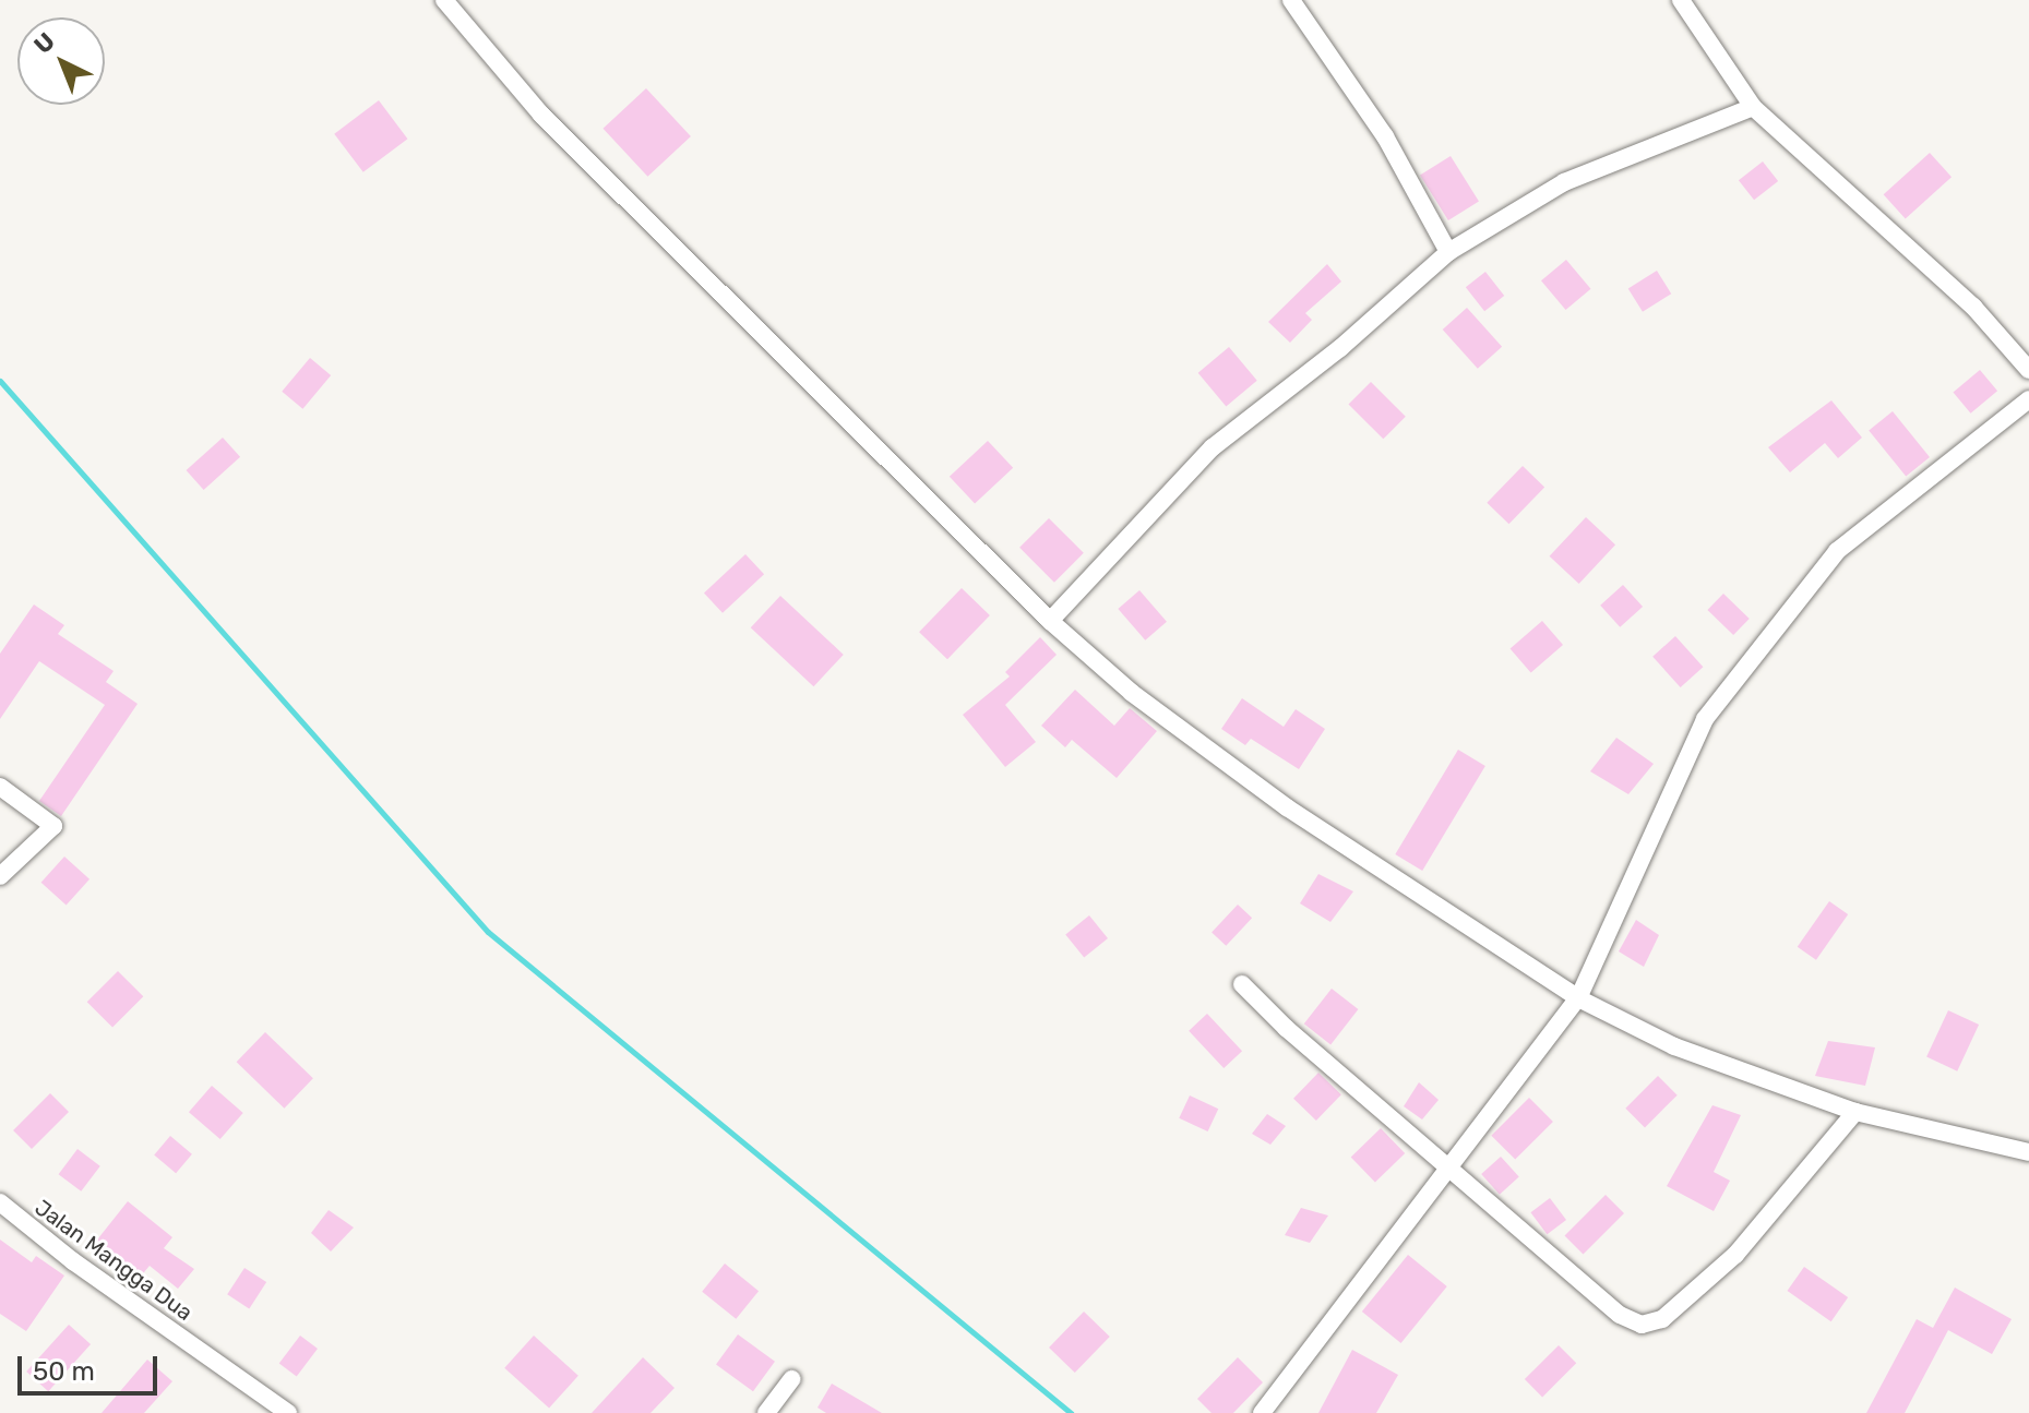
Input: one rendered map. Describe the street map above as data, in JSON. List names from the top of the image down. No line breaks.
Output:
{"streets":{"street":["Jalan Mangga Dua"]},"scale_bar":"50 m","north":"top left"}
